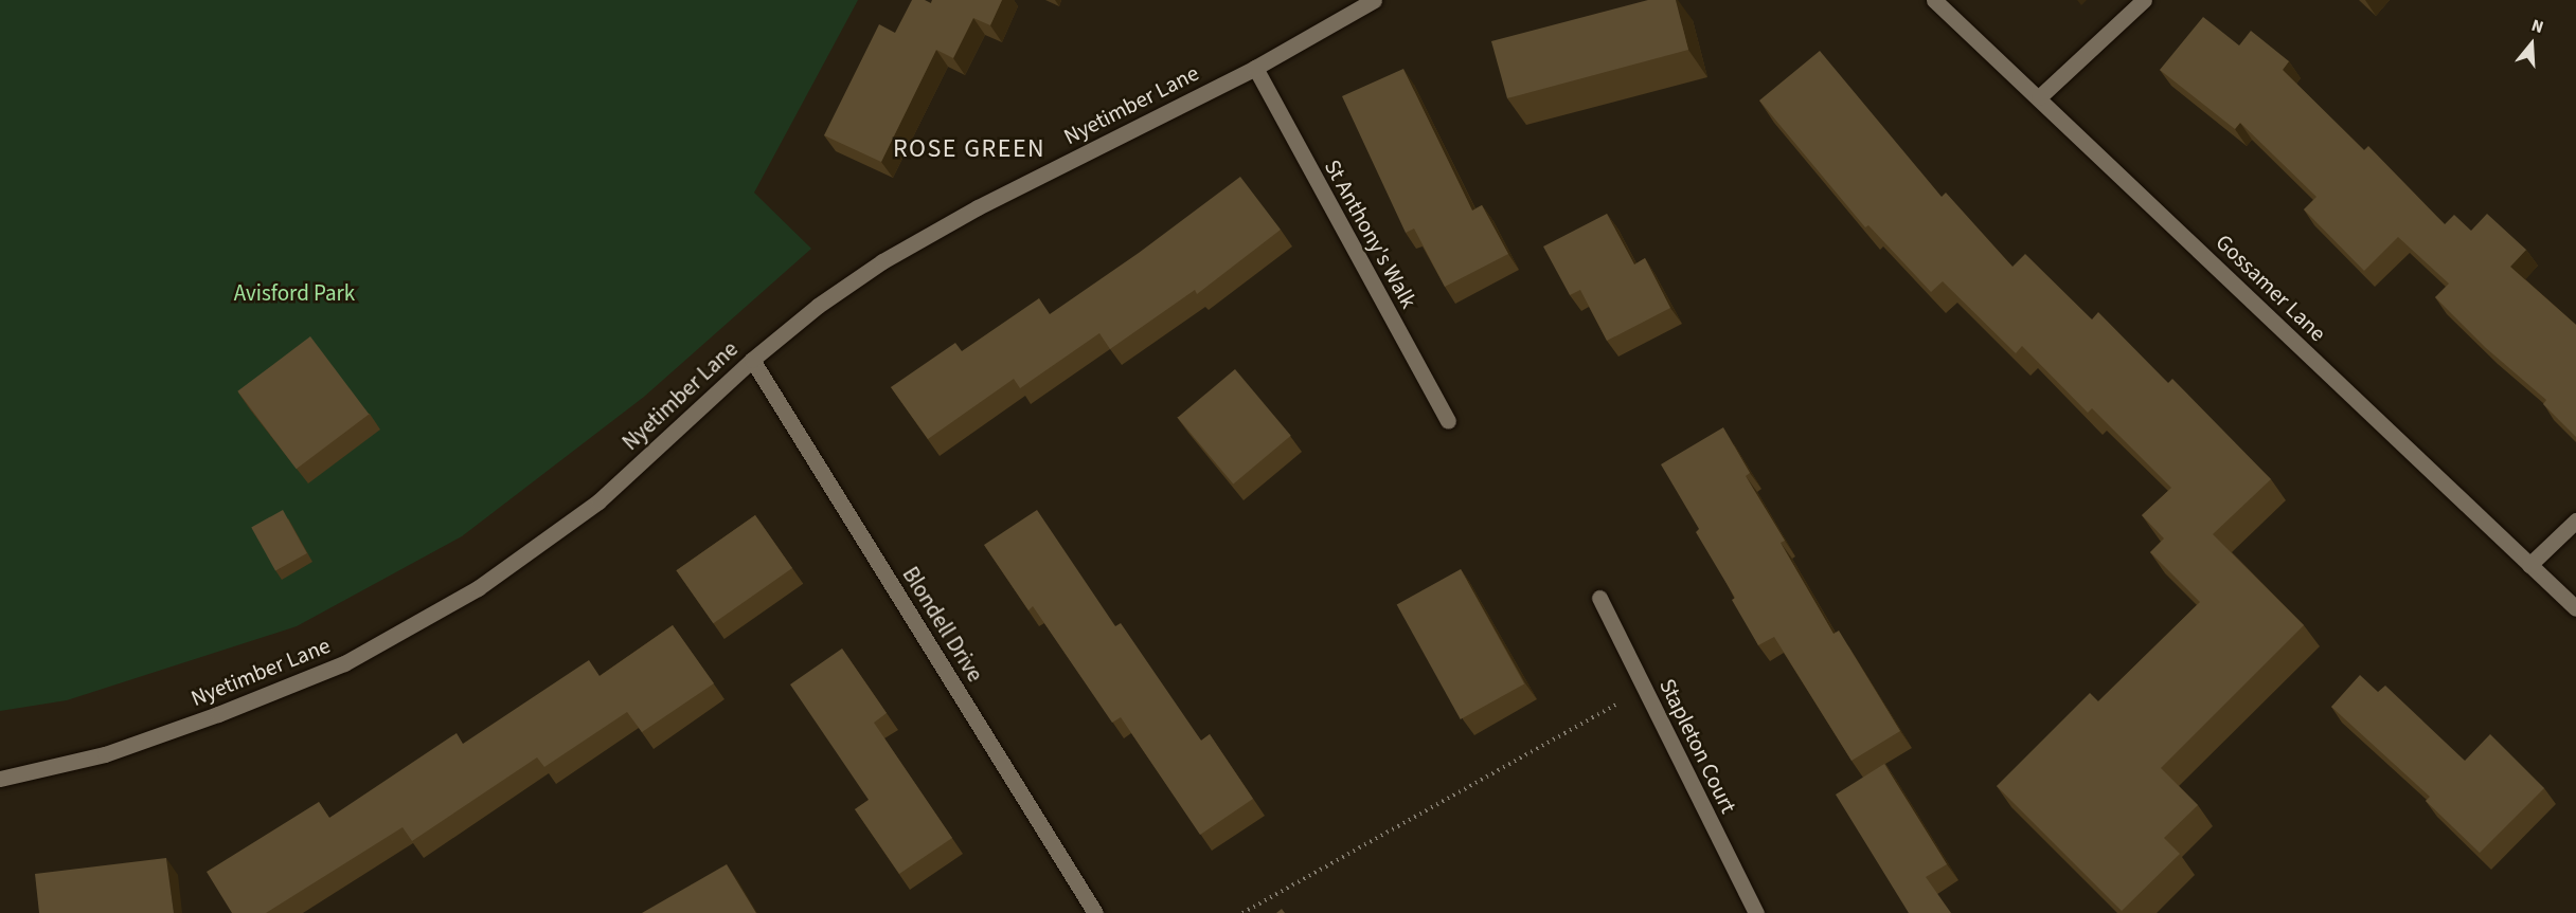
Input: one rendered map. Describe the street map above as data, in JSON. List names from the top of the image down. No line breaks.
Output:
{"streets":{"street":["Nyetimber Lane","St Anthony's Walk","Gossamer Lane","Blondell Drive","Stapleton Court"]},"crossings":[["Nyetimber Lane","St Anthony's Walk"],["Nyetimber Lane","Blondell Drive"]],"districts":["ROSE GREEN"],"parks":["Avisford Park"],"north":"top"}
